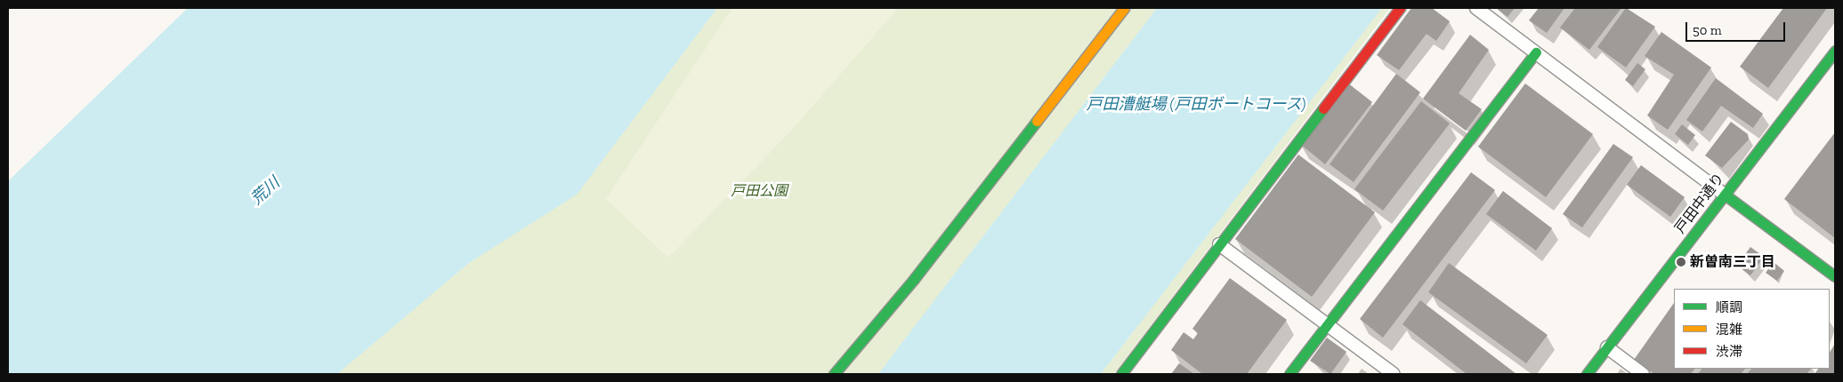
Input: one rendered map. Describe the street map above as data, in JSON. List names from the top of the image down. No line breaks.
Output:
{"streets":{"street":["戸田中通り"]},"water":["戸田漕艇場 (戸田ボートコース)","荒川"],"parks":["戸田公園"],"places":["新曽南三丁目"],"legend":["順調","混雑","渋滞"],"scale_bar":"50 m"}
